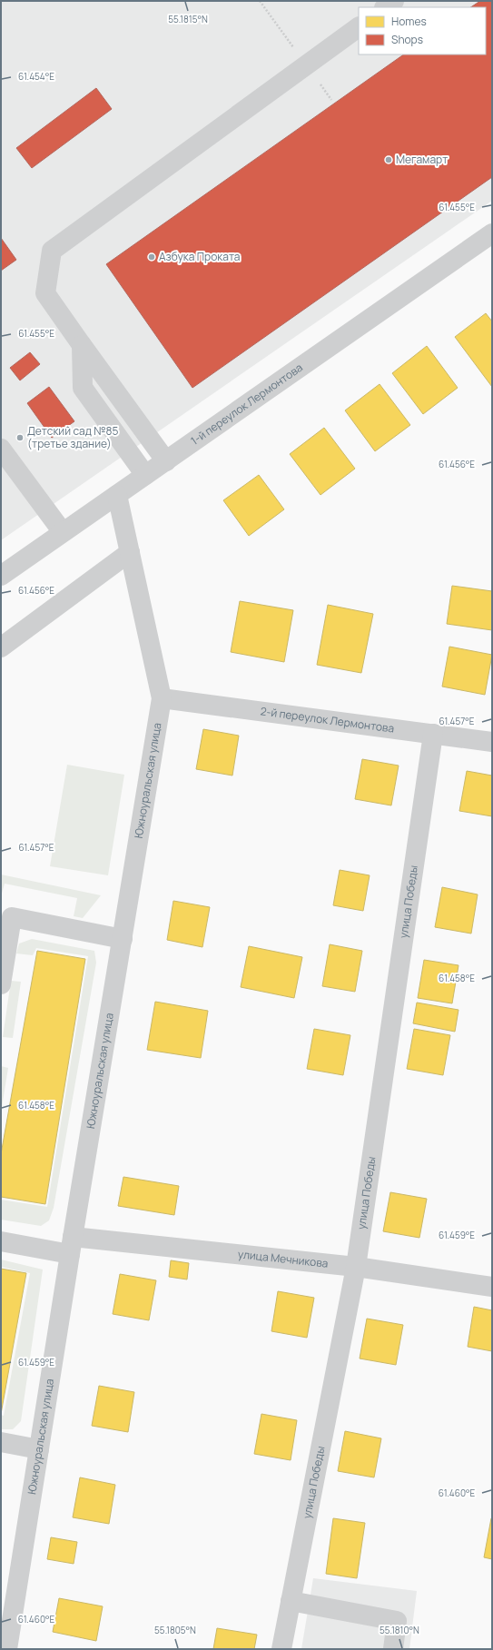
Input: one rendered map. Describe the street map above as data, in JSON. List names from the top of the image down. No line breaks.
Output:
{"streets":{"street":["1-й переулок Лермонтова","2-й переулок Лермонтова","Южноуральская улица","улица Победы","улица Мечникова"]},"crossings":[["1-й переулок Лермонтова","Южноуральская улица"],["2-й переулок Лермонтова","Южноуральская улица"],["2-й переулок Лермонтова","улица Победы"],["Южноуральская улица","улица Мечникова"],["улица Победы","улица Мечникова"]],"places":["Мегамарт","Азбука Проката","Детский сад №85 (третье здание)"],"legend":["Homes","Shops"],"coordinates":["55.1815°N","61.454°E","61.455°E","61.456°E","61.457°E","61.458°E","61.459°E","61.460°E","55.1805°N","55.1810°N"]}
